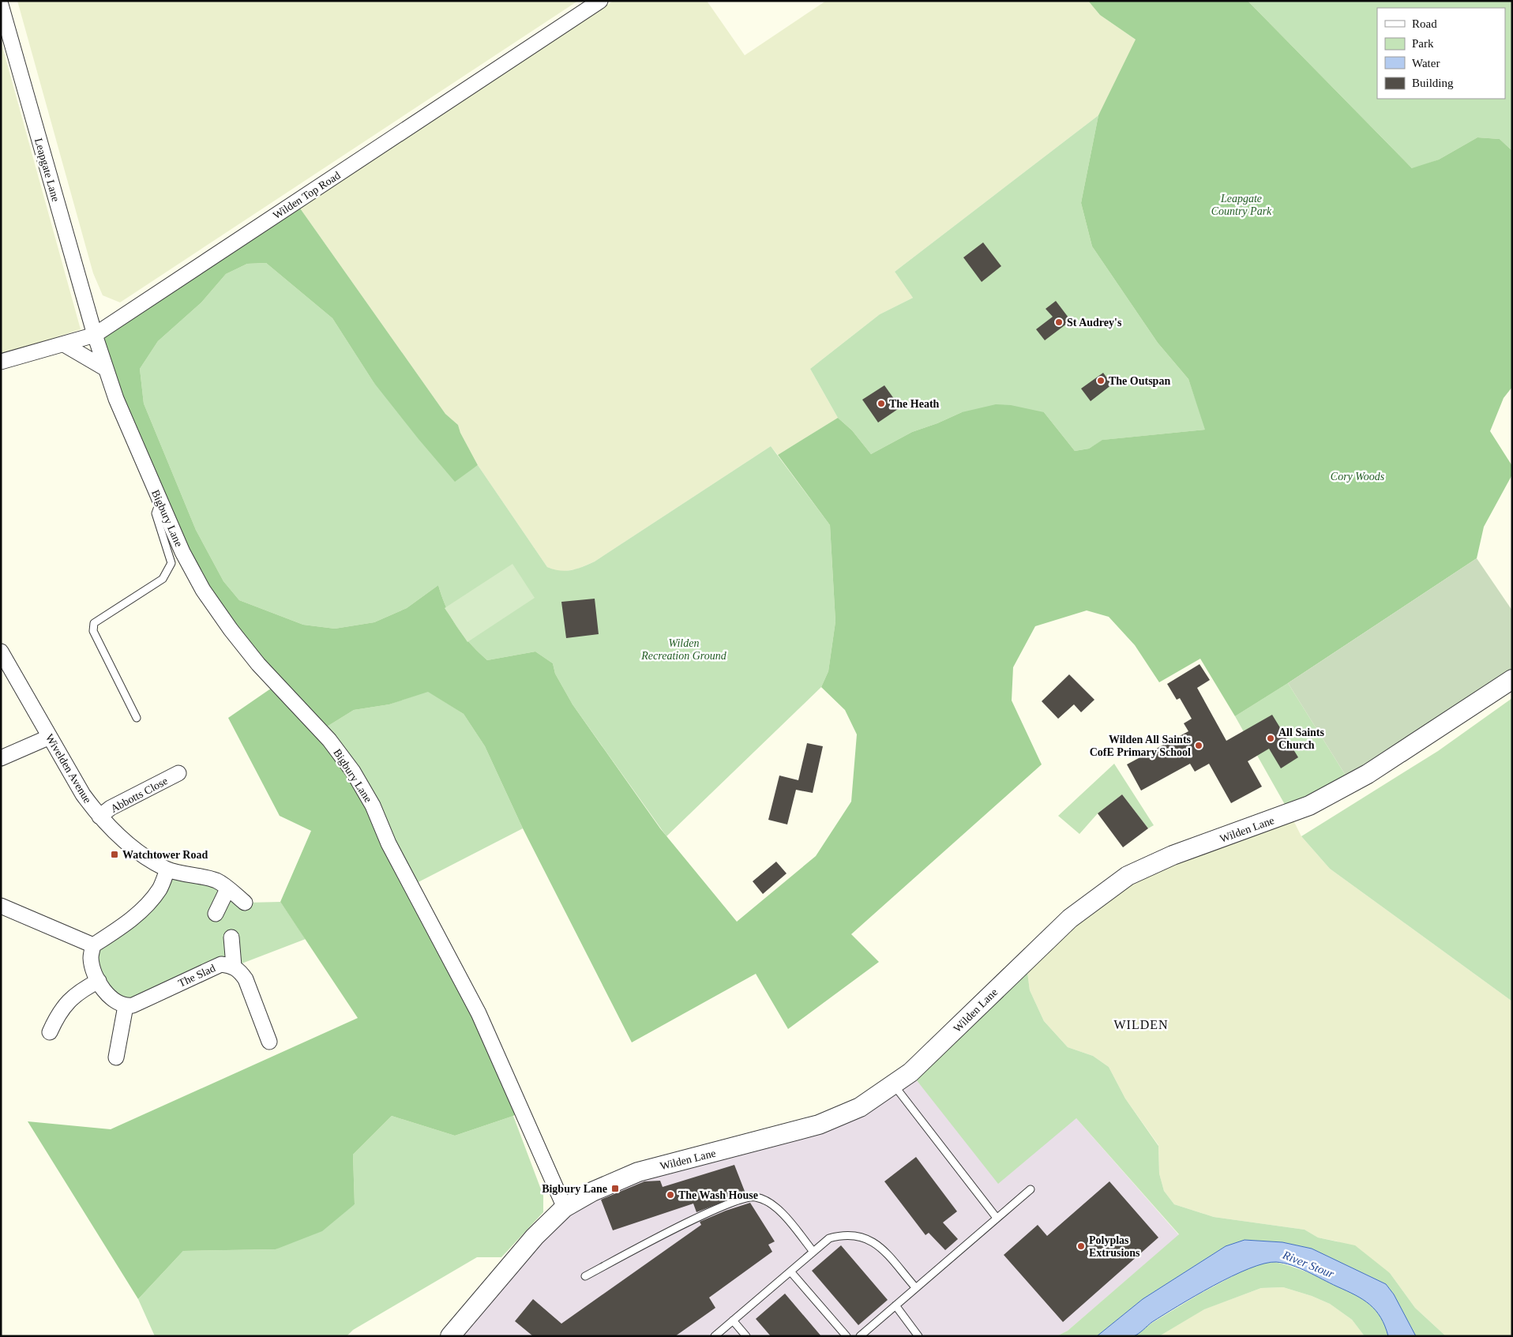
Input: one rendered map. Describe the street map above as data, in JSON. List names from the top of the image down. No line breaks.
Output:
{"streets":{"street":["Leapgate Lane","Wilden Top Road","Bigbury Lane","Wivelden Avenue","Abbotts Close","Wilden Lane","The Slad"]},"crossings":[["Leapgate Lane","Wilden Top Road"],["Leapgate Lane","Bigbury Lane"],["Wilden Top Road","Bigbury Lane"],["Bigbury Lane","Wilden Lane"],["Wivelden Avenue","Abbotts Close"]],"districts":["WILDEN"],"water":["River Stour"],"parks":["Leapgate Country Park","Cory Woods","Wilden Recreation Ground"],"places":{"other":["St Audrey's","The Outspan","The Heath","All Saints Church","Wilden All Saints CofE Primary School","The Wash House","Polyplas Extrusions"],"transit":["Watchtower Road","Bigbury Lane"]},"legend":["Road","Park","Water","Building"]}
